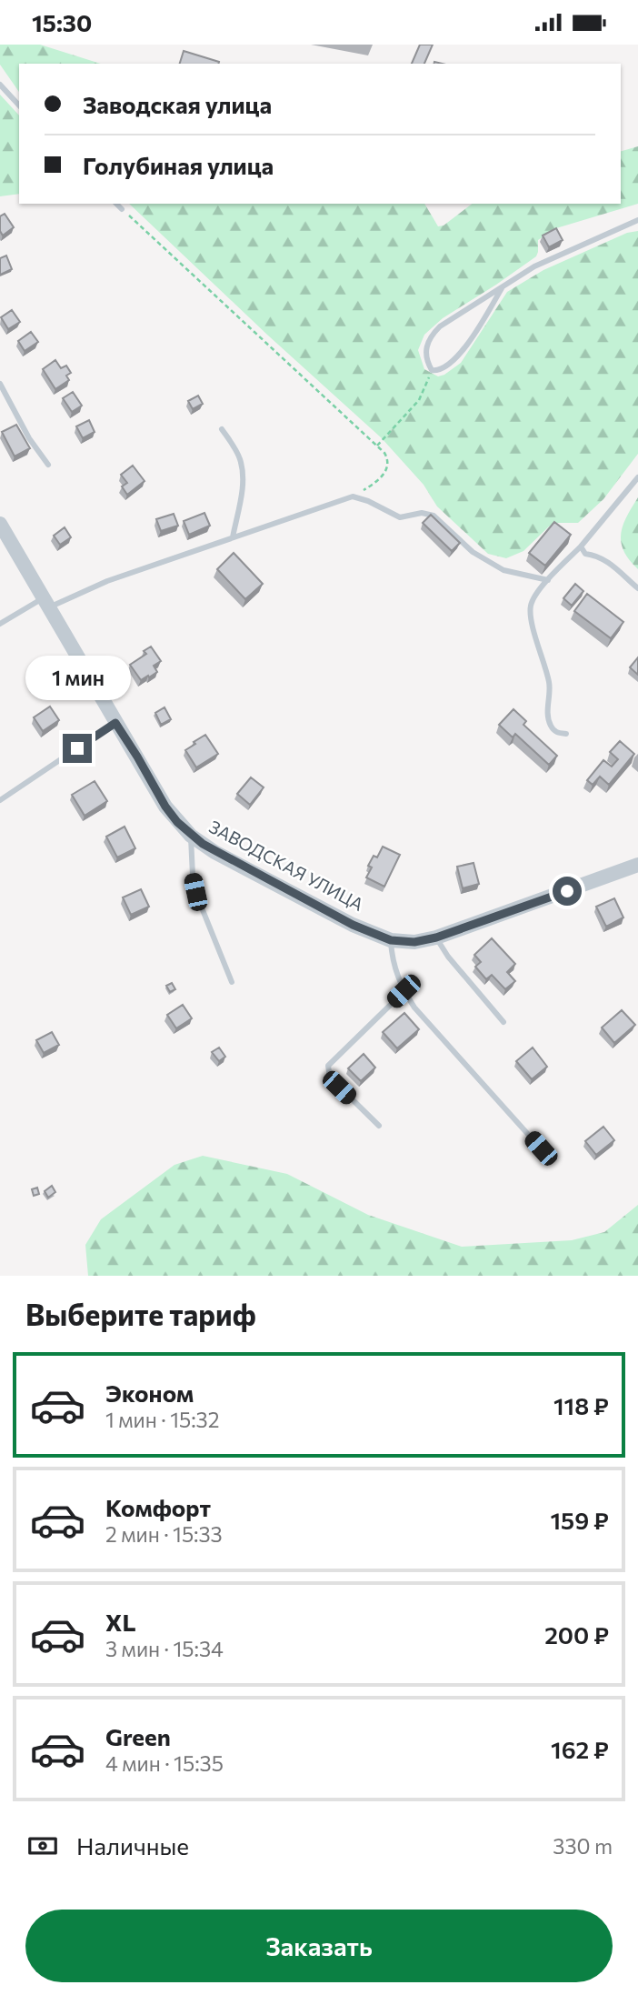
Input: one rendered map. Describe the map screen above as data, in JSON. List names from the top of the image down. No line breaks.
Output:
{"streets":{"street":["ЗАВОДСКАЯ УЛИЦА"]},"page":{"status":"15:30","banner":["Заводская улица","Голубиная улица"],"bubble":"1 мин","heading":"Выберите тариф","list":[{"name":"Эконом","note":"1 мин · 15:32","value":"118 ₽"},{"name":"Комфорт","note":"2 мин · 15:33","value":"159 ₽"},{"name":"XL","note":"3 мин · 15:34","value":"200 ₽"},{"name":"Green","note":"4 мин · 15:35","value":"162 ₽"}],"pay":["Наличные","330 m"],"buttons":"Заказать"}}
